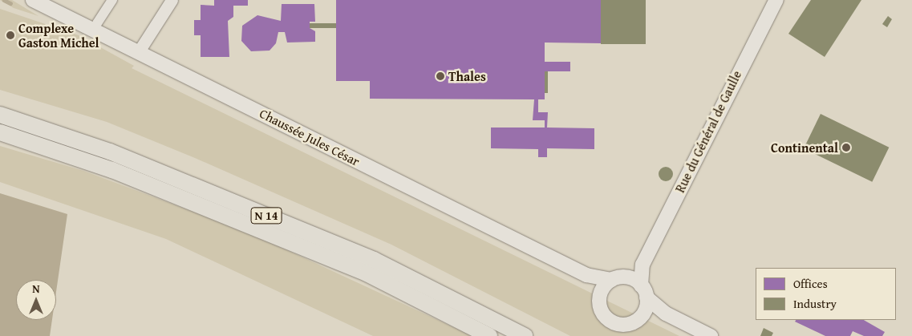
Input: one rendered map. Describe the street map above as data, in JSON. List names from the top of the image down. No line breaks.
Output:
{"streets":{"highway":["N 14"],"main road":["Rue du Général de Gaulle","Chaussée Jules César"]},"crossings":[["Rue du Général de Gaulle","Chaussée Jules César"]],"places":["Complexe Gaston Michel","Thales","Continental"],"legend":["Offices","Industry"],"north":"top"}
